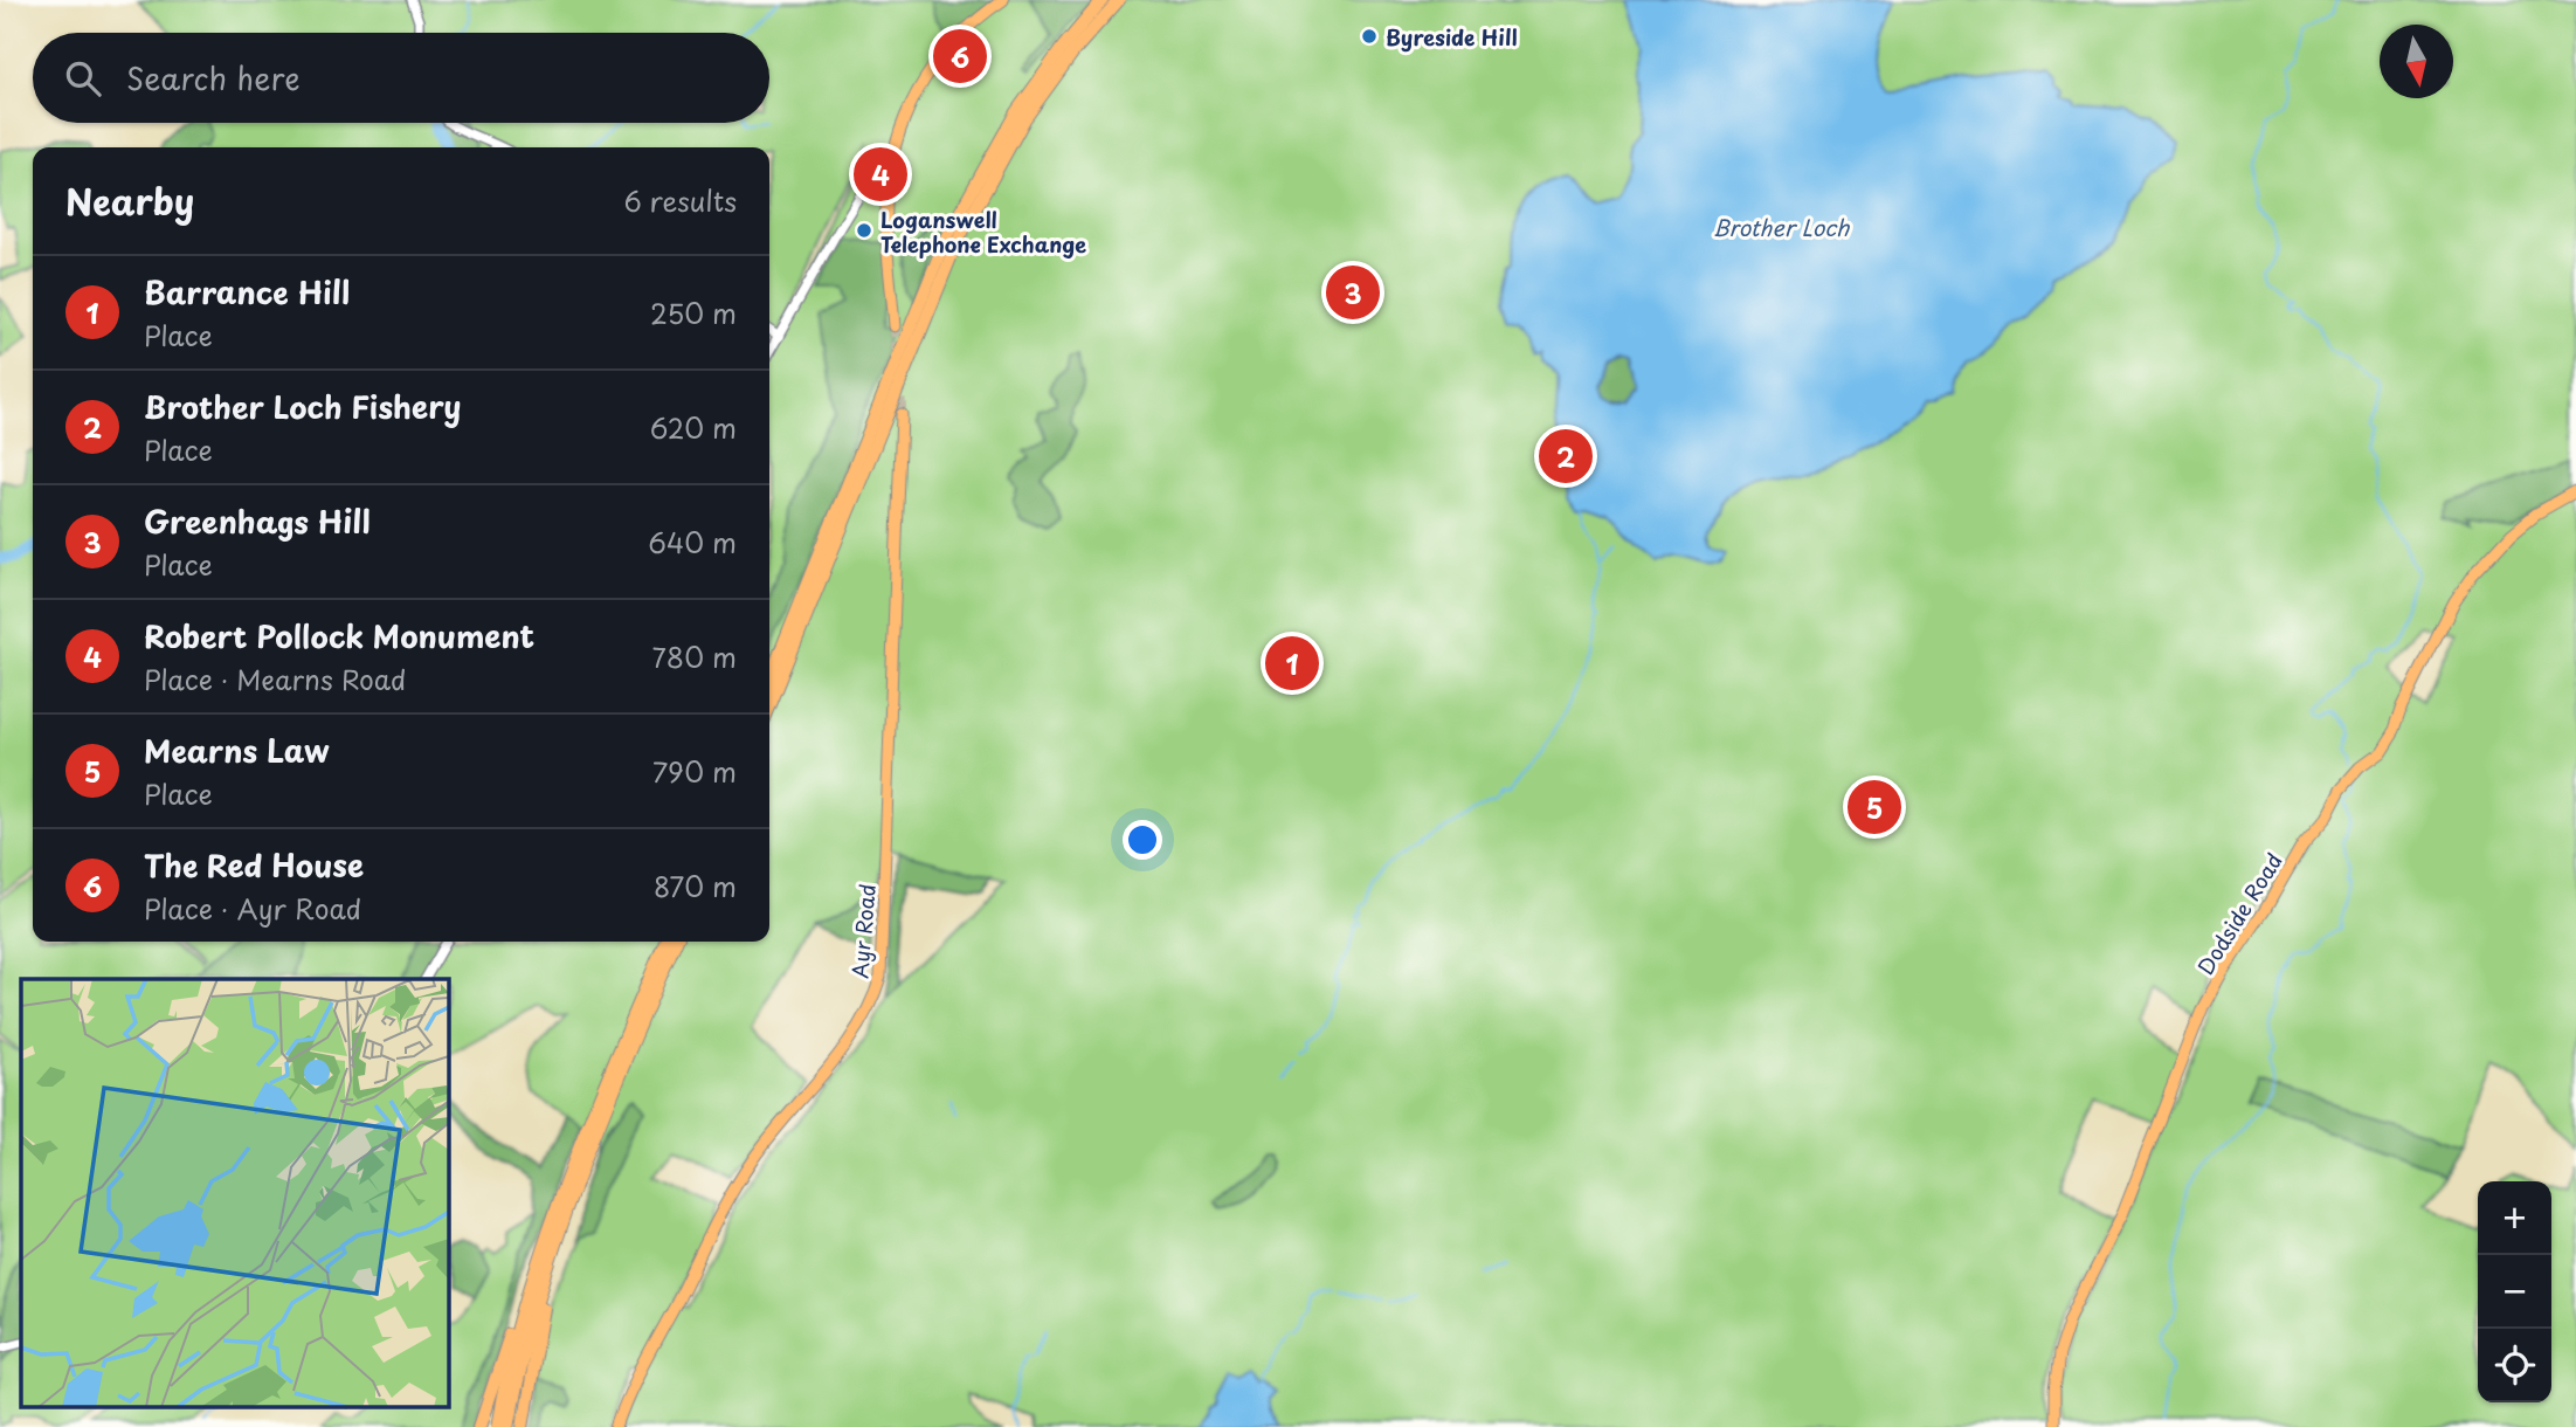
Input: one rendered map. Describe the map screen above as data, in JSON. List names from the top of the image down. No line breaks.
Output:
{"streets":{"main road":["Dodside Road","Ayr Road"]},"water":["Brother Loch"],"places":["Byreside Hill","Loganswell Telephone Exchange"],"north":"bottom","page":{"pins":["6","4","3","2","1","5"],"search":"Search here","heading":["Nearby","6 results"],"list":[{"mark":"1","name":"Barrance Hill","note":"Place","value":"250 m"},{"mark":"2","name":"Brother Loch Fishery","note":"Place","value":"620 m"},{"mark":"3","name":"Greenhags Hill","note":"Place","value":"640 m"},{"mark":"4","name":"Robert Pollock Monument","note":"Place · Mearns Road","value":"780 m"},{"mark":"5","name":"Mearns Law","note":"Place","value":"790 m"},{"mark":"6","name":"The Red House","note":"Place · Ayr Road","value":"870 m"}],"map_buttons":["+","−"]}}
